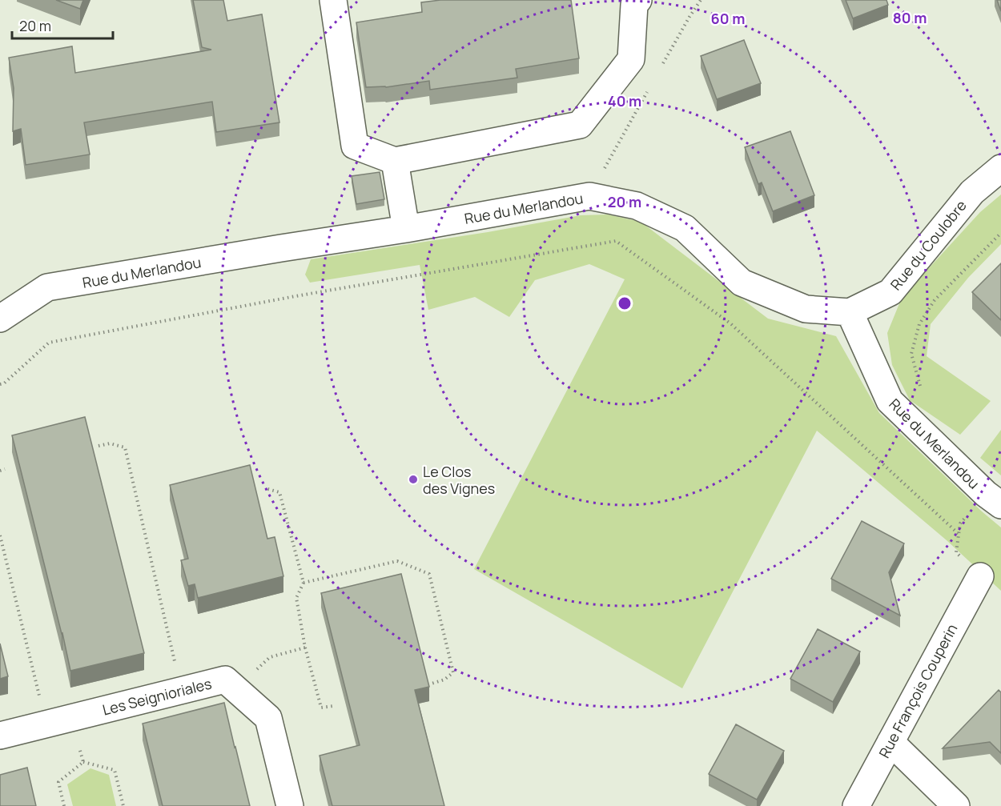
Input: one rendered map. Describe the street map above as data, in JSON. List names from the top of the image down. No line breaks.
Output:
{"streets":{"street":["Rue du Merlandou","Rue du Coulobre","Rue François Couperin","Les Seignioriales"]},"crossings":[["Rue du Merlandou","Rue du Coulobre"]],"places":["Le Clos des Vignes"],"scale_bar":"20 m","rings":["80 m","60 m","40 m","20 m"]}
